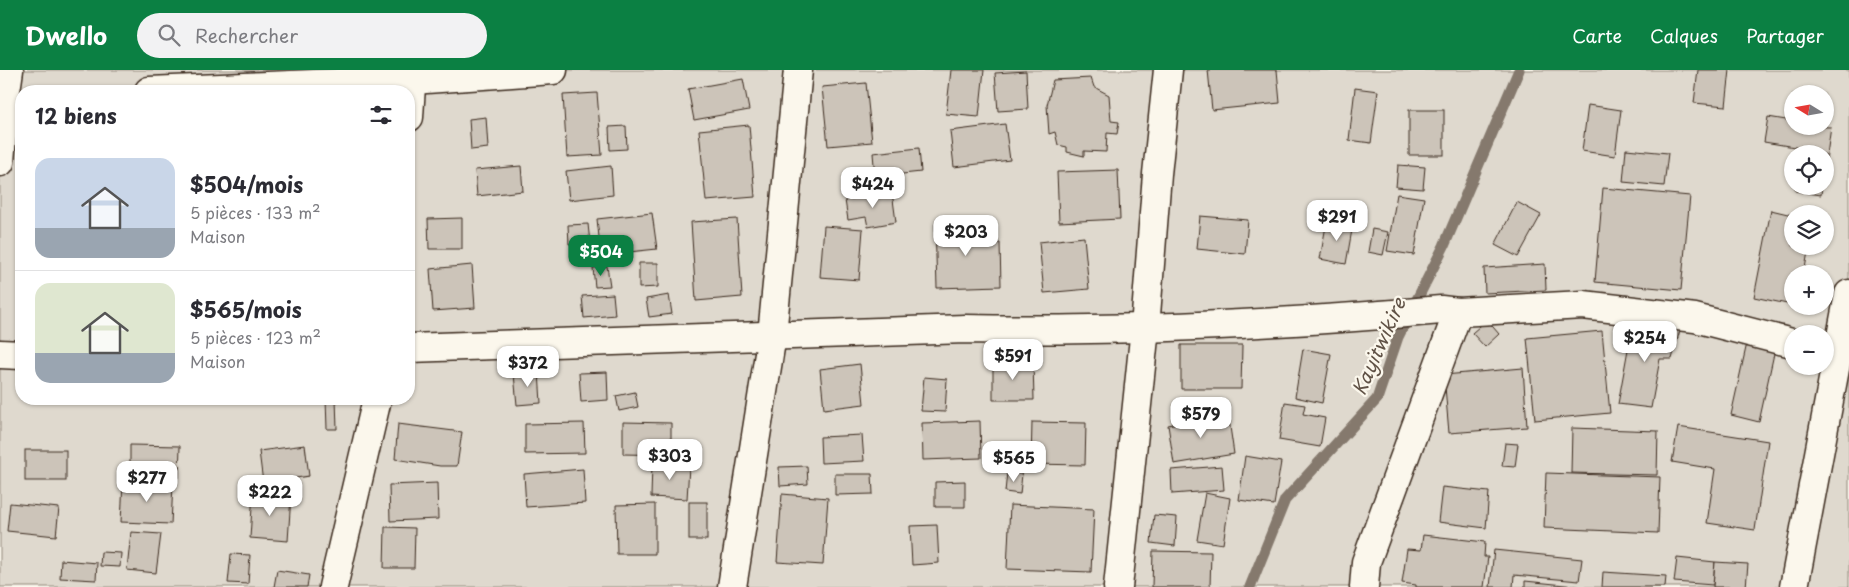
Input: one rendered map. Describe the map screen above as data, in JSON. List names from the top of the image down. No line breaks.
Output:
{"water":["Kayitwikire"],"north":"left","page":{"header":"Dwello","search":"Rechercher","nav":["Carte","Calques","Partager"],"map_buttons":["+","−"],"heading":"12 biens","list":[{"name":"$504/mois","note":"5 pièces · 133 m² · Maison"},{"name":"$565/mois","note":"5 pièces · 123 m² · Maison"}],"price":["$424","$291","$203","$504","$254","$591","$372","$579","$303","$565","$277","$222"]}}
